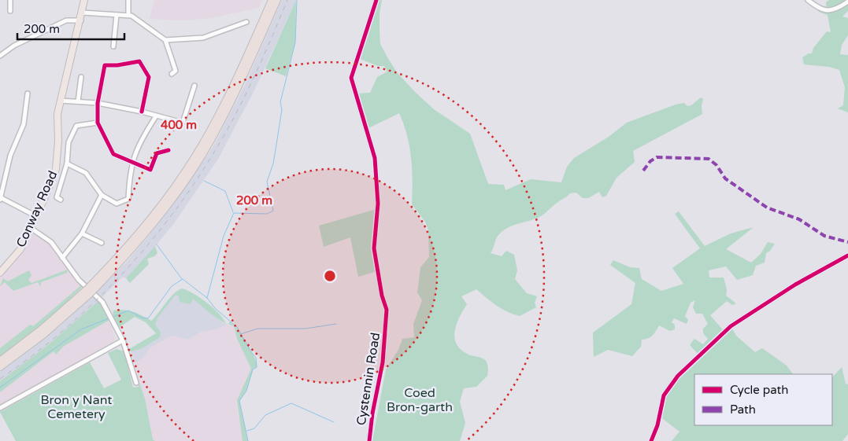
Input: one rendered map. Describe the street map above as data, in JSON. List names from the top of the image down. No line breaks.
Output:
{"streets":{"main road":["Conway Road"],"street":["Cystennin Road"]},"parks":["Coed Bron-garth","Bron y Nant Cemetery"],"legend":["Cycle path","Path"],"scale_bar":"200 m","rings":["400 m","200 m"]}
